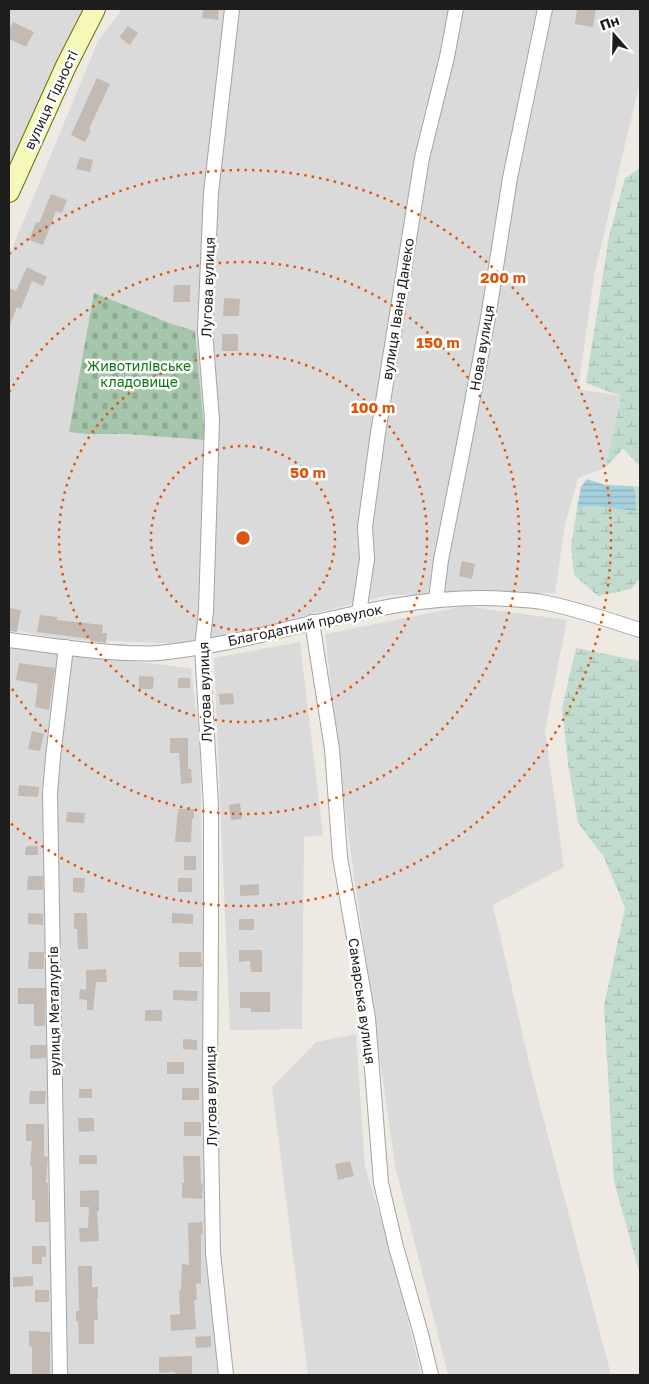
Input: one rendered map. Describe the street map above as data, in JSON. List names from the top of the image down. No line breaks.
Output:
{"streets":{"main road":["вулиця Гідності"],"street":["Лугова вулиця","вулиця Івана Данеко","Нова вулиця","Благодатний провулок","Самарська вулиця","вулиця Металургів"]},"crossings":[["Лугова вулиця","Благодатний провулок"],["вулиця Івана Данеко","Благодатний провулок"],["Нова вулиця","Благодатний провулок"],["Благодатний провулок","Самарська вулиця"],["Благодатний провулок","вулиця Металургів"]],"parks":["Животилівське кладовище"],"north":"top","rings":["200 m","150 m","100 m","50 m"]}
